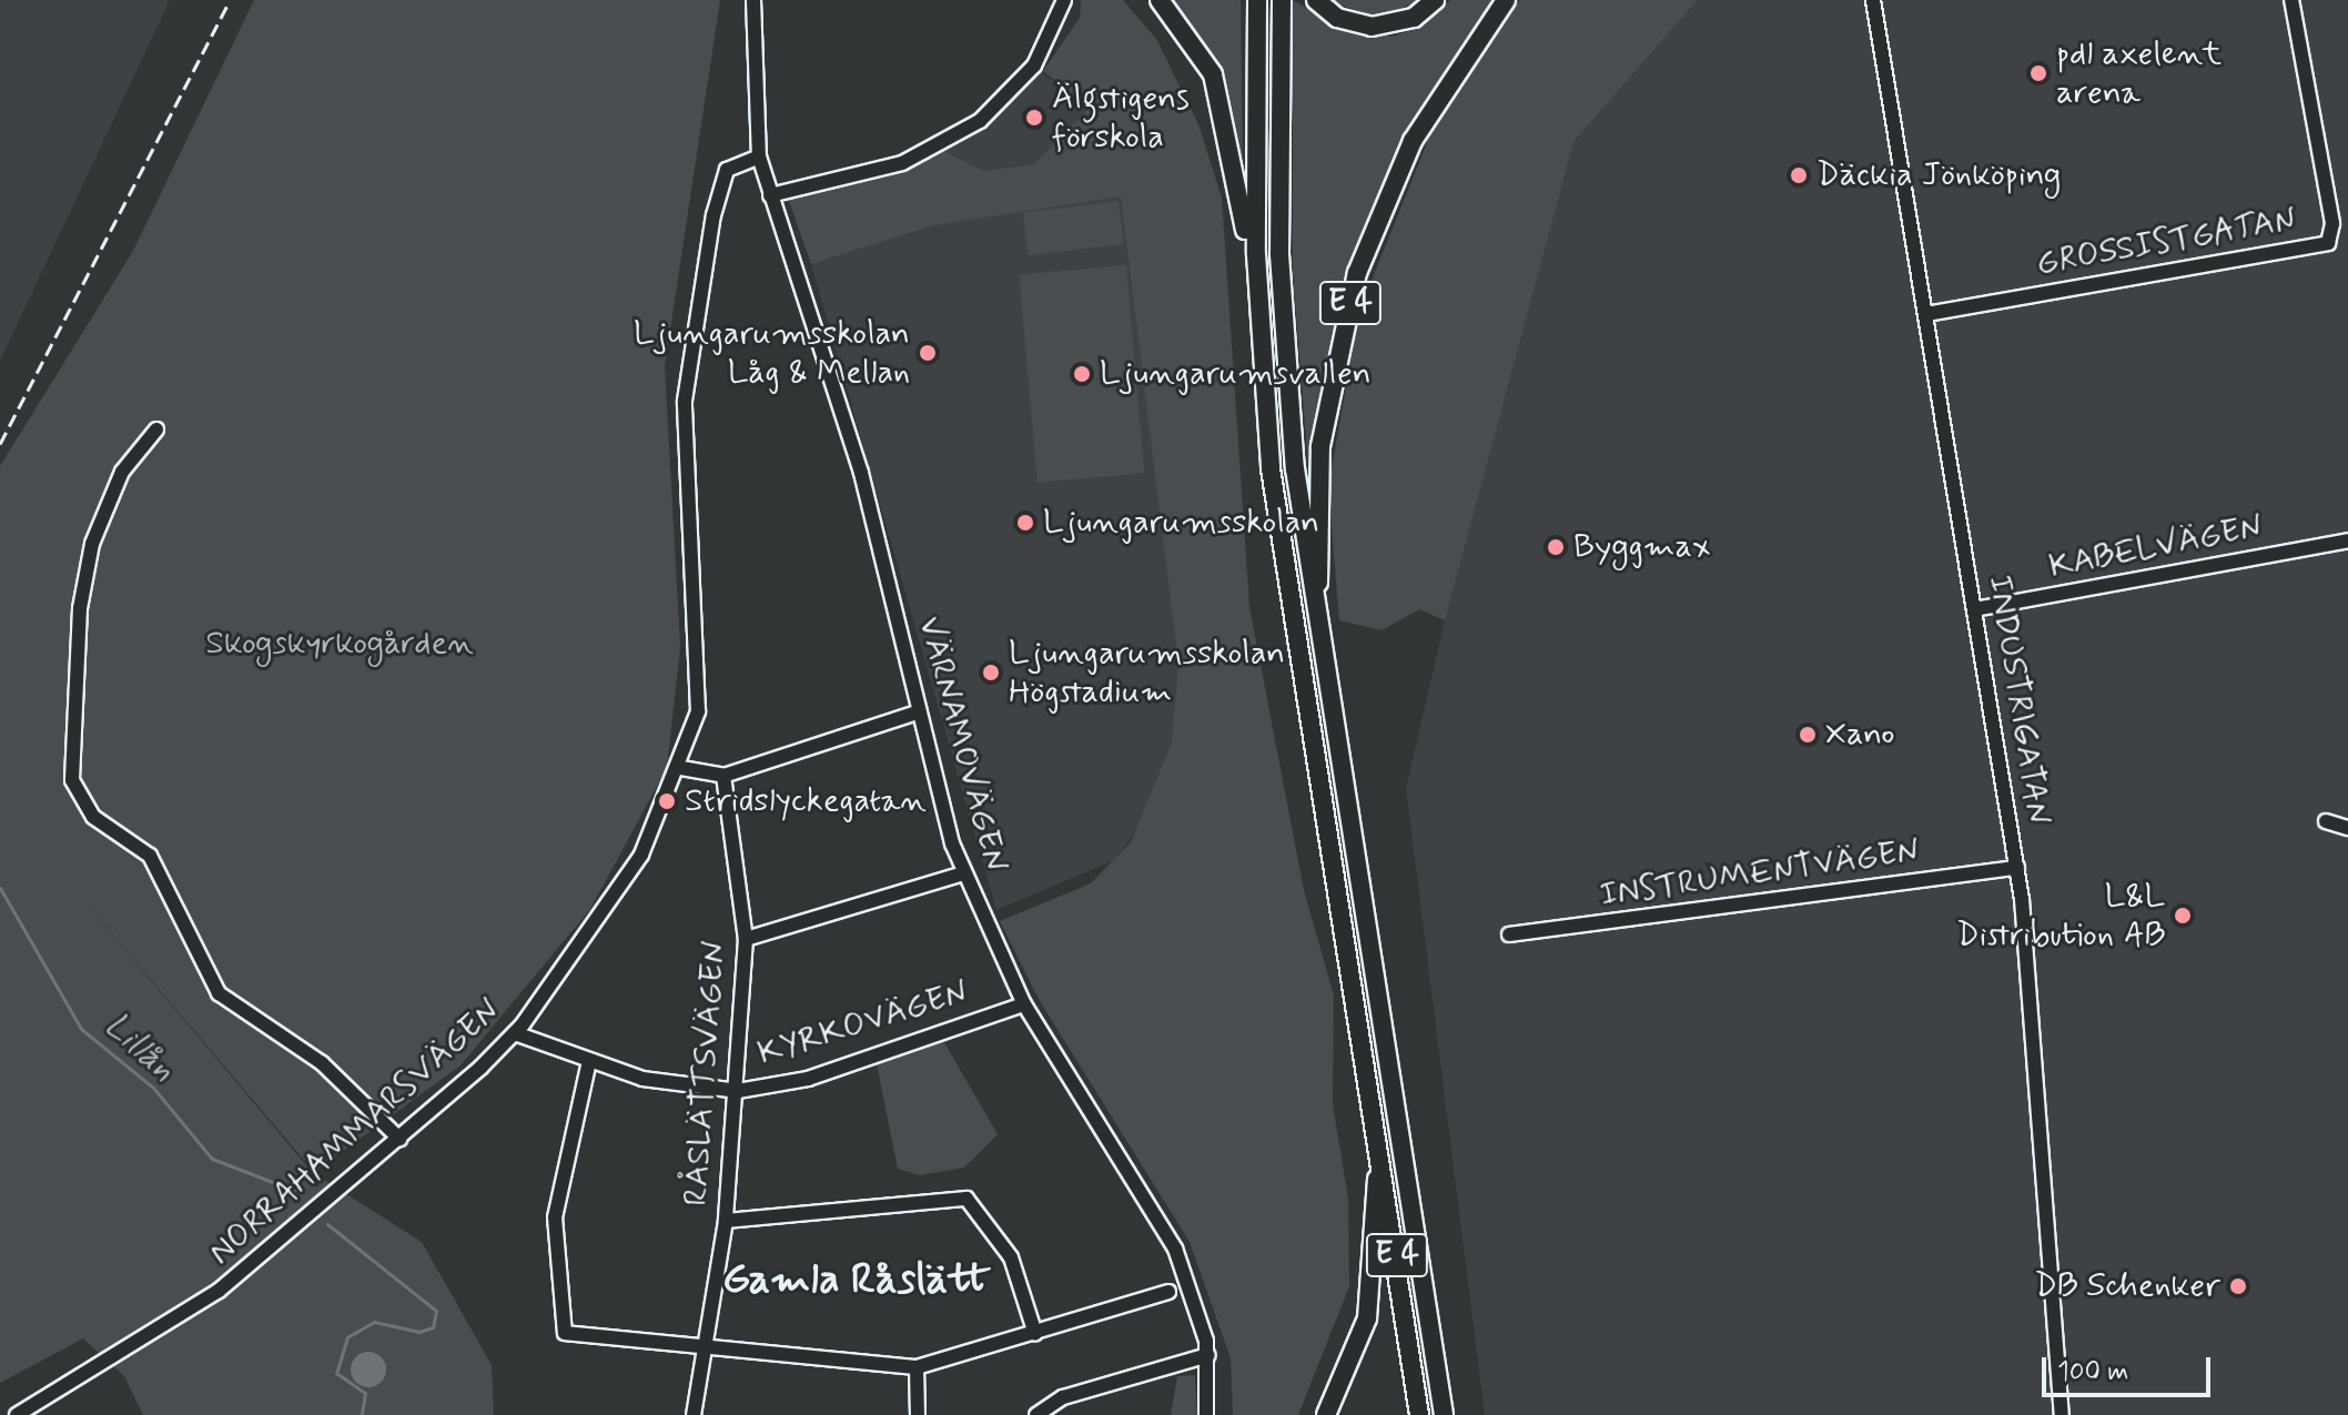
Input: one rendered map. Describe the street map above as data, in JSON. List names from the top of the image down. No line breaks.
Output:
{"streets":{"highway":["E 4"],"street":["GROSSISTGATAN","KABELVÄGEN","INDUSTRIGATAN","VÄRNAMOVÄGEN","INSTRUMENTVÄGEN","KYRKOVÄGEN","RÅSLÄTTSVÄGEN","NORRAHAMMARSVÄGEN"]},"crossings":[["GROSSISTGATAN","INDUSTRIGATAN"],["KABELVÄGEN","INDUSTRIGATAN"],["INDUSTRIGATAN","INSTRUMENTVÄGEN"],["VÄRNAMOVÄGEN","KYRKOVÄGEN"],["VÄRNAMOVÄGEN","NORRAHAMMARSVÄGEN"],["KYRKOVÄGEN","RÅSLÄTTSVÄGEN"],["KYRKOVÄGEN","NORRAHAMMARSVÄGEN"]],"districts":["Gamla Råslätt"],"water":["Lillån"],"parks":["Skogskyrkogården"],"places":["pdl axelent arena","Älgstigens förskola","Däckia Jönköping","Ljungarumsskolan Låg & Mellan","Ljungarumsvallen","Ljungarumsskolan","Byggmax","Ljungarumsskolan Högstadium","Xano","Stridslyckegatan","L&L Distribution AB","DB Schenker"],"scale_bar":"100 m"}
